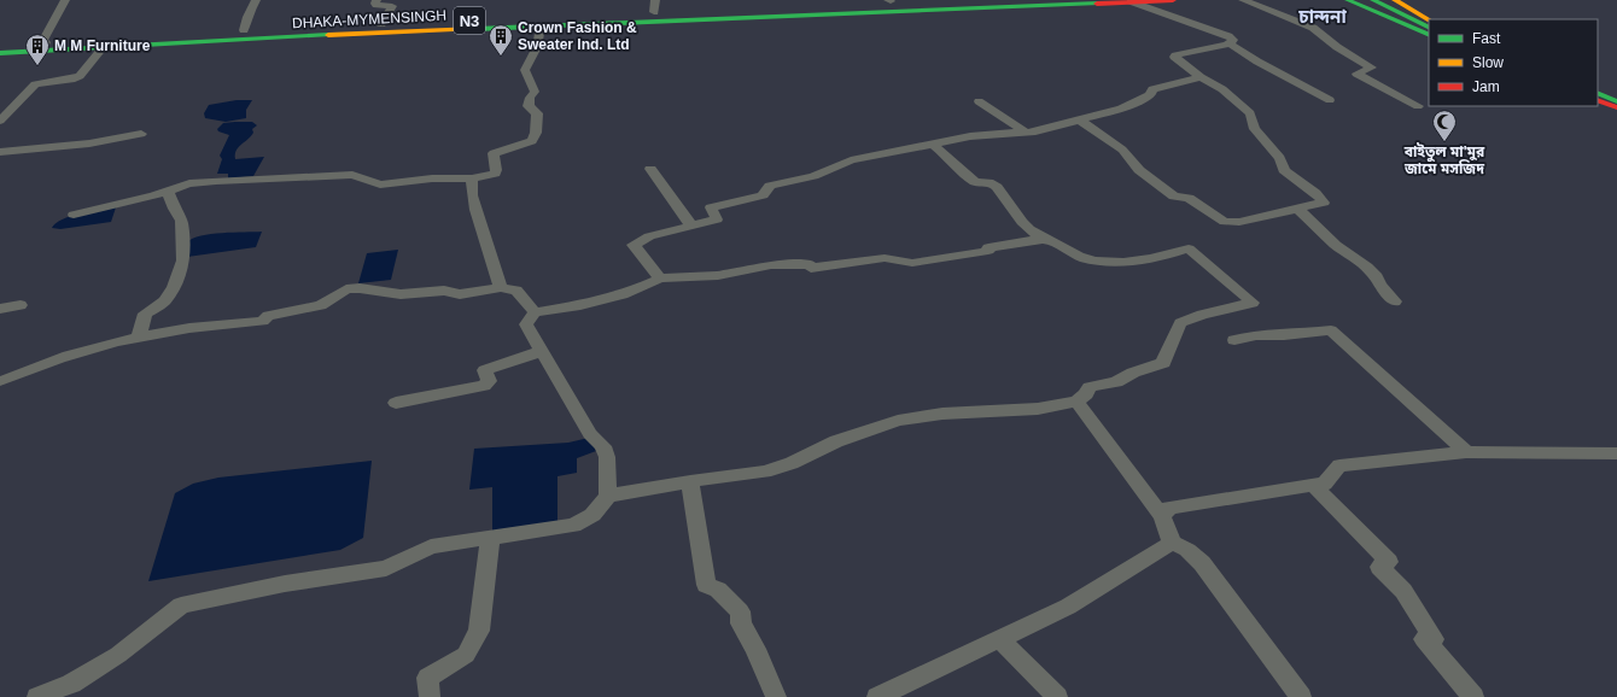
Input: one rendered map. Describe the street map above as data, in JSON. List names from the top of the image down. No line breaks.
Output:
{"streets":{"main road":["DHAKA-MYMENSINGH","N3"]},"districts":["চান্দনা"],"places":{"building":["Crown Fashion & Sweater Ind. Ltd","M M Furniture"],"mosque":["বাইতুল মা'মুর জামে মসজিদ"]},"legend":["Fast","Slow","Jam"]}
